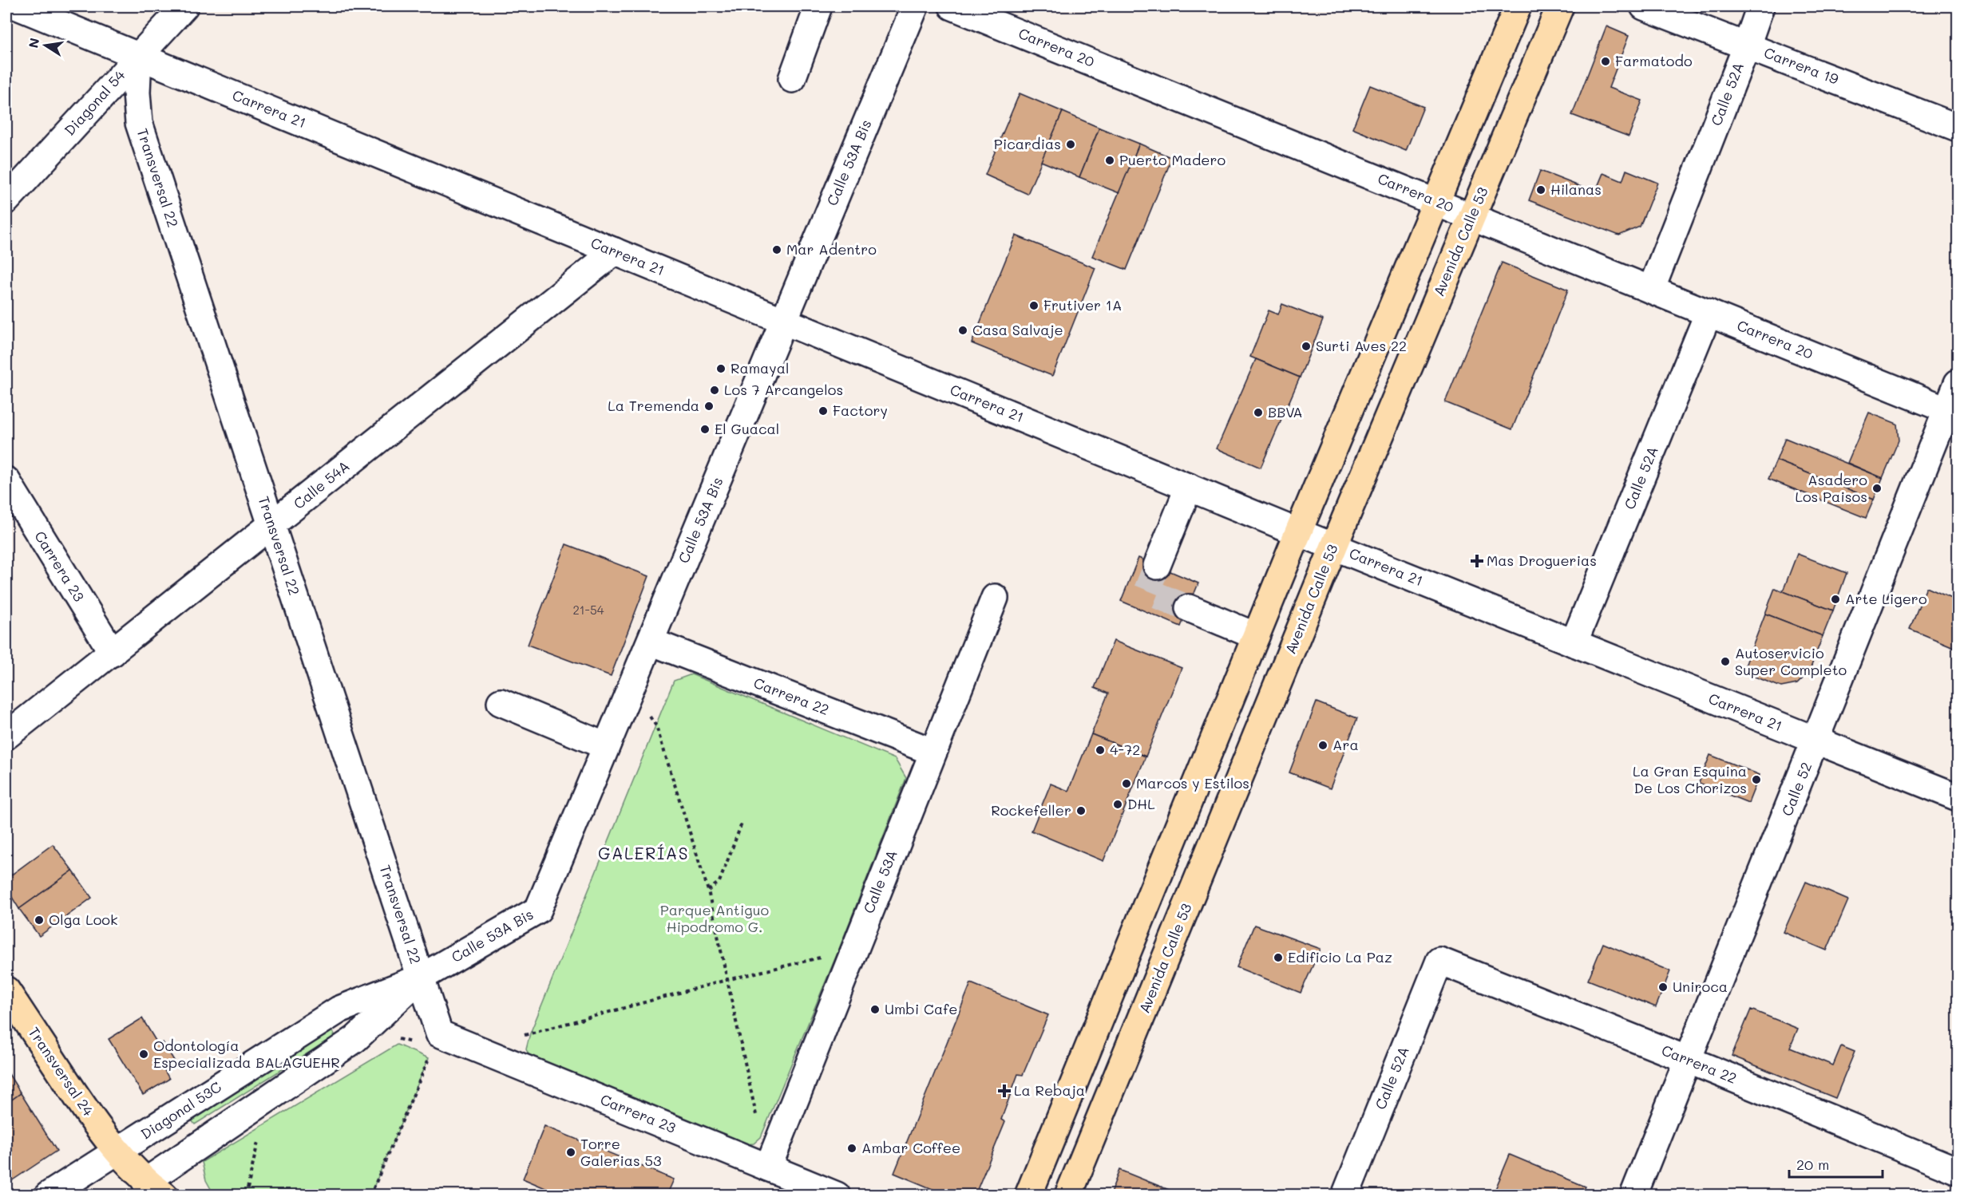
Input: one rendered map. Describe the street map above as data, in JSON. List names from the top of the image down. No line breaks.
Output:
{"streets":{"main road":["Avenida Calle 53","Transversal 24"],"street":["Carrera 20","Carrera 19","Calle 52A","Diagonal 54","Carrera 21","Calle 53A Bis","Transversal 22","Calle 54A","Carrera 23","Carrera 22","Calle 52","Calle 53A","Diagonal 53C"]},"crossings":[["Carrera 20","Calle 52A"],["Carrera 20","Avenida Calle 53"],["Carrera 20","Calle 52"],["Carrera 19","Calle 52A"],["Calle 52A","Carrera 21"],["Calle 52A","Carrera 22"],["Diagonal 54","Carrera 21"],["Diagonal 54","Transversal 22"],["Carrera 21","Calle 53A Bis"],["Carrera 21","Transversal 22"],["Carrera 21","Avenida Calle 53"],["Carrera 21","Calle 54A"],["Carrera 21","Calle 52"],["Calle 53A Bis","Transversal 22"],["Calle 53A Bis","Carrera 22"],["Calle 53A Bis","Diagonal 53C"],["Transversal 22","Calle 54A"],["Transversal 22","Carrera 23"],["Transversal 22","Diagonal 53C"],["Calle 54A","Carrera 23"],["Carrera 23","Calle 53A"],["Carrera 22","Calle 52"],["Carrera 22","Calle 53A"],["Transversal 24","Diagonal 53C"]],"districts":["GALERÍAS"],"parks":["Parque Antiguo Hipodromo G."],"places":{"other":["Farmatodo","Picardias","Puerto Madero","Hilanas","Mar Adentro","Frutiver 1A","Casa Salvaje","Surti Aves 22","Ramayal","Los 7 Arcangelos","La Tremenda","Factory","BBVA","El Guacal","Asadero Los Paisos","Arte Ligero","Autoservicio Super Completo","Ara","4-72","La Gran Esquina De Los Chorizos","Marcos y Estilos","DHL","Rockefeller","Olga Look","Edificio La Paz","Uniroca","Umbi Cafe","Odontología Especializada BALAGUEHR","Ambar Coffee","Torre Galerias 53"],"health":["Mas Droguerias","La Rebaja"]},"house_numbers":["21-54"],"scale_bar":"20 m","north":"left"}
